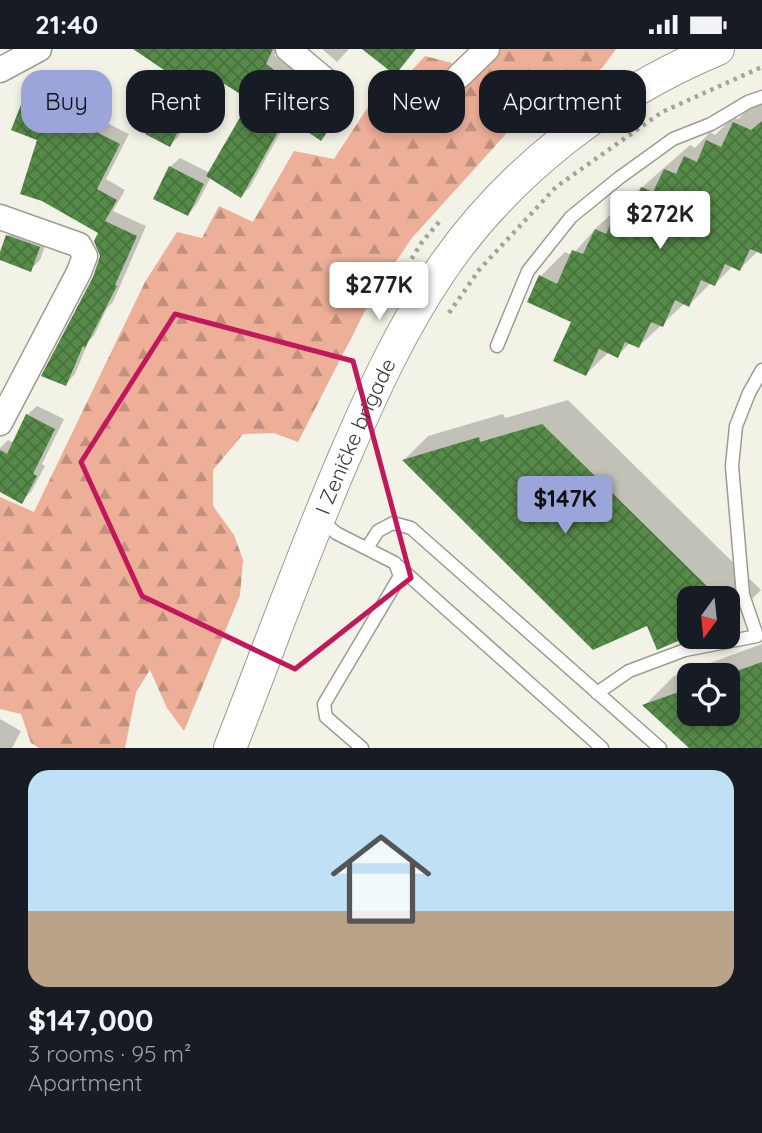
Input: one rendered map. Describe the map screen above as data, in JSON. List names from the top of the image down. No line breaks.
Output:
{"streets":{"street":["I Zeničke brigade"]},"north":"bottom","page":{"status":"21:40","chip":["Buy","Rent","Filters","New","Apartment"],"price":["$272K","$277K","$147K"],"list":[{"name":"$147,000","note":"3 rooms · 95 m² · Apartment"}]}}
